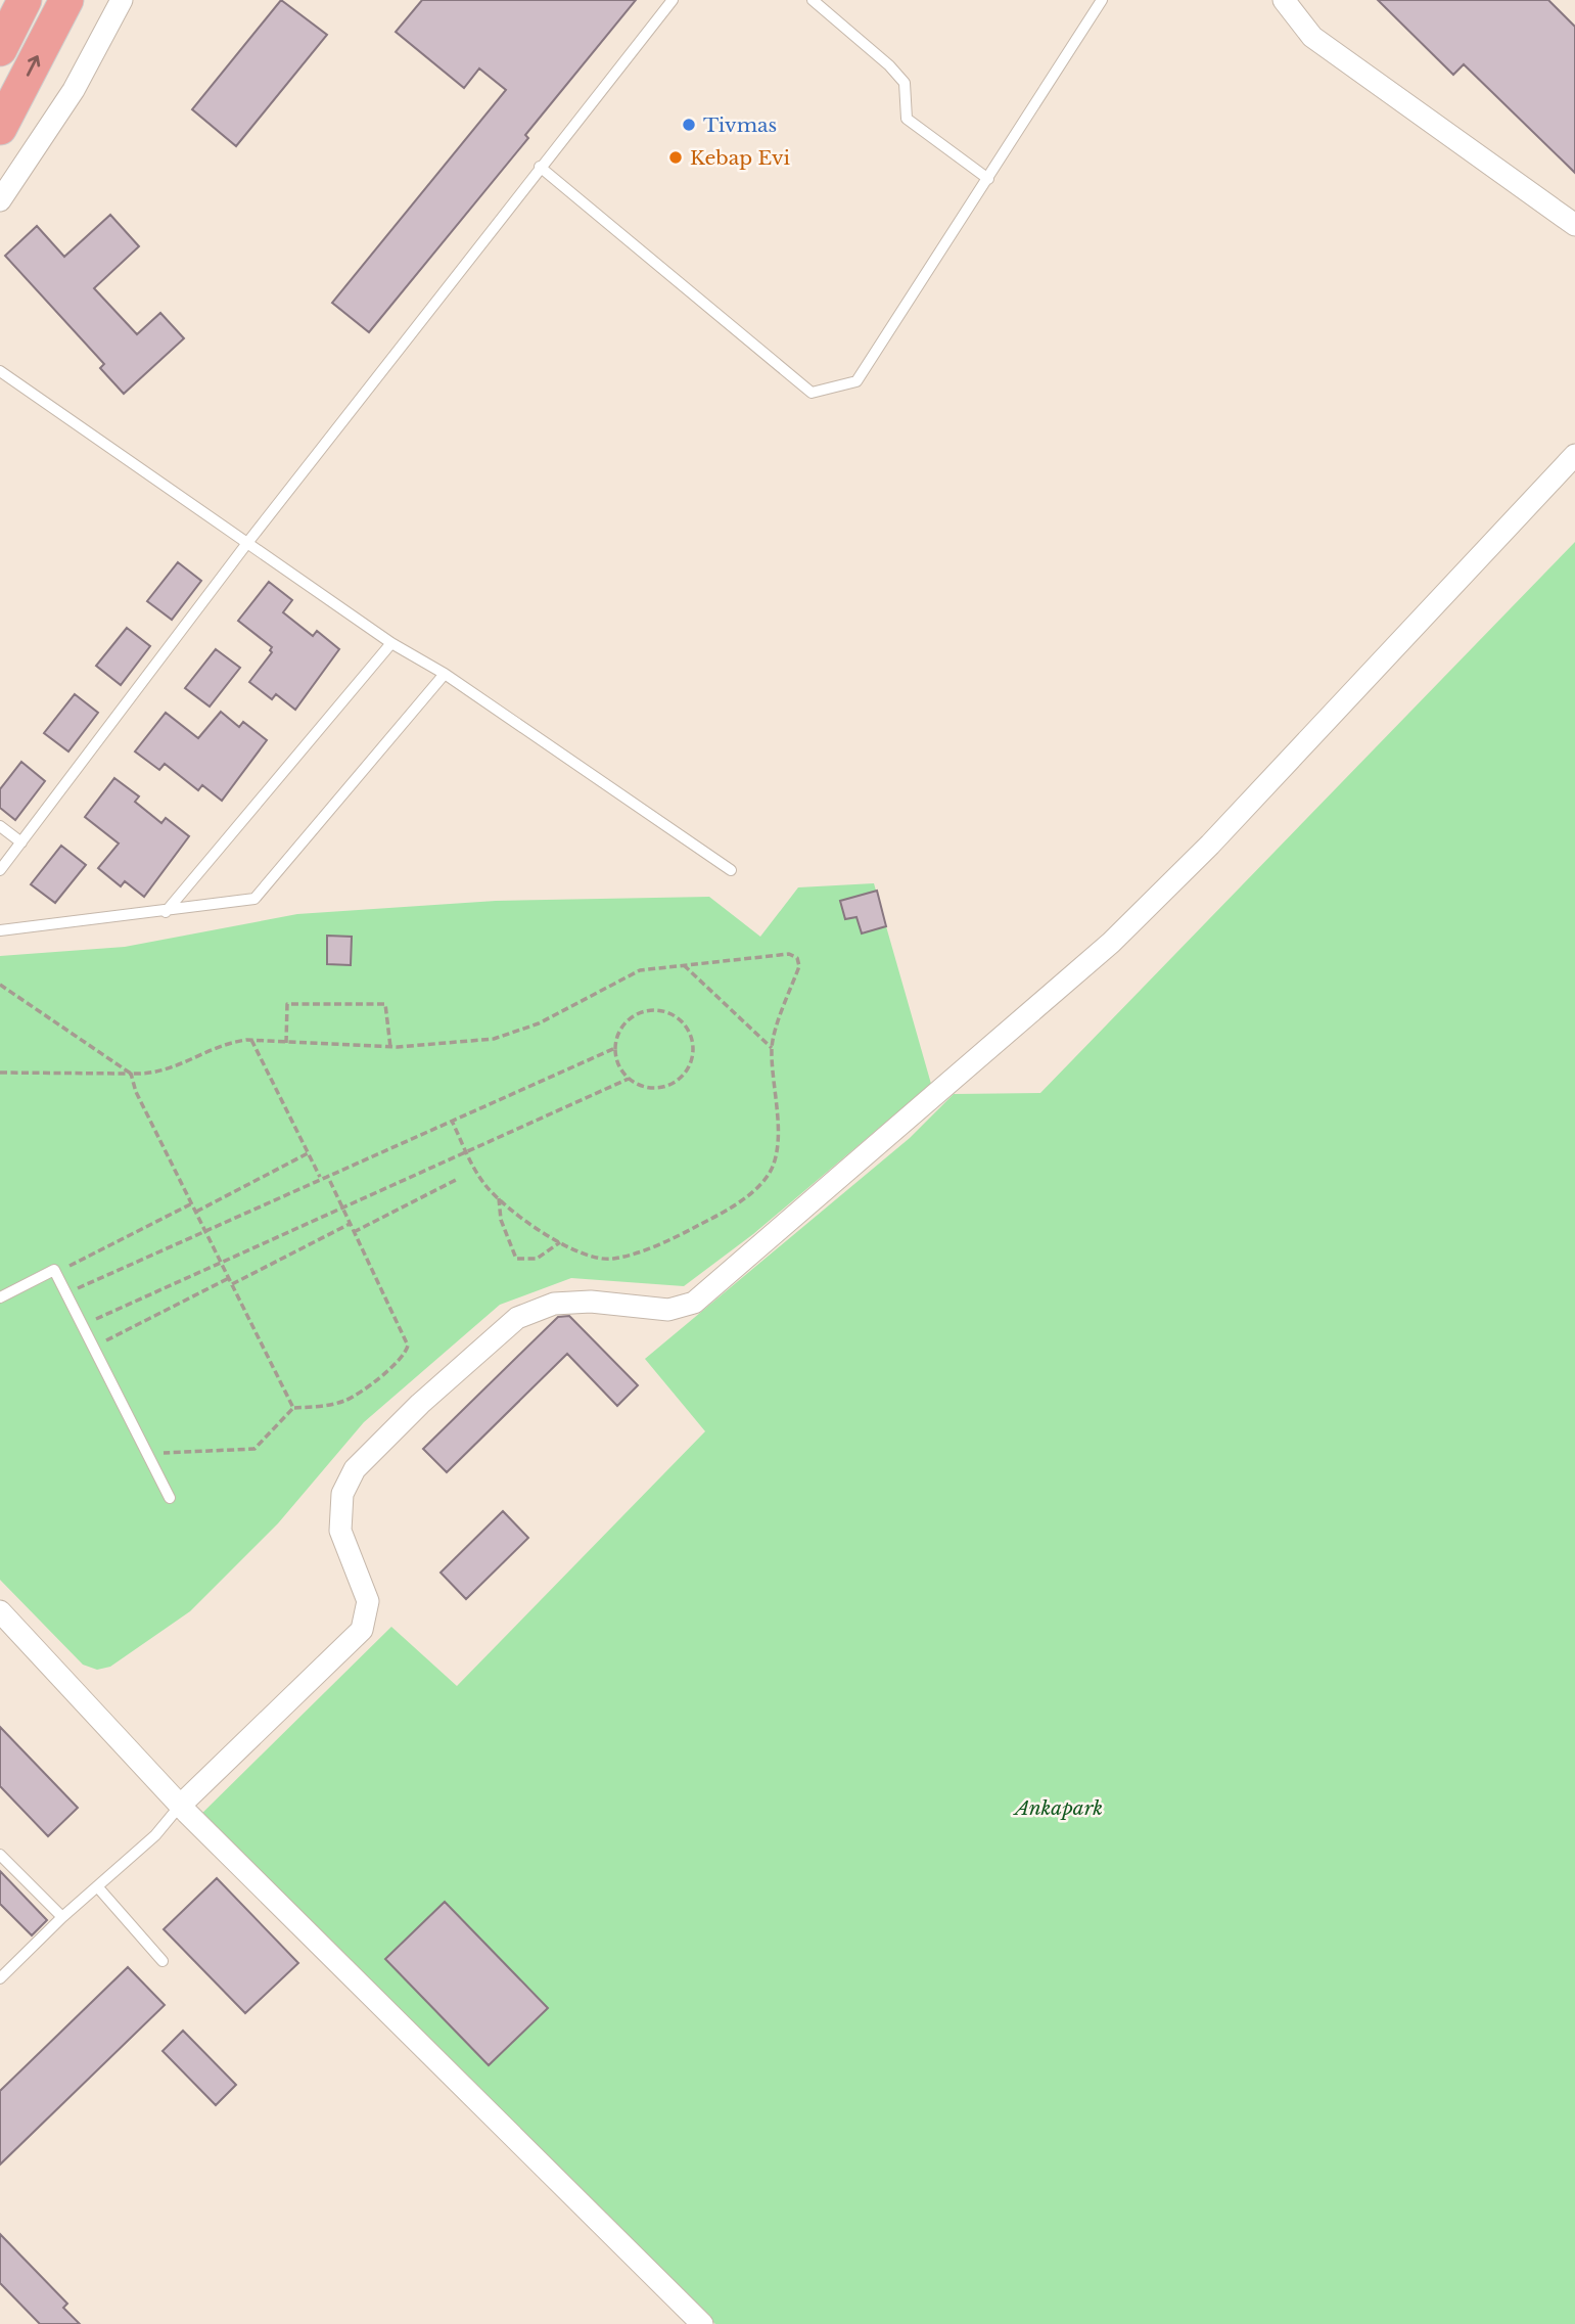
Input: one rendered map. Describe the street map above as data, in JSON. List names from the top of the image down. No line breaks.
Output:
{"parks":["Ankapark"],"places":["Tivmas","Kebap Evi"]}
